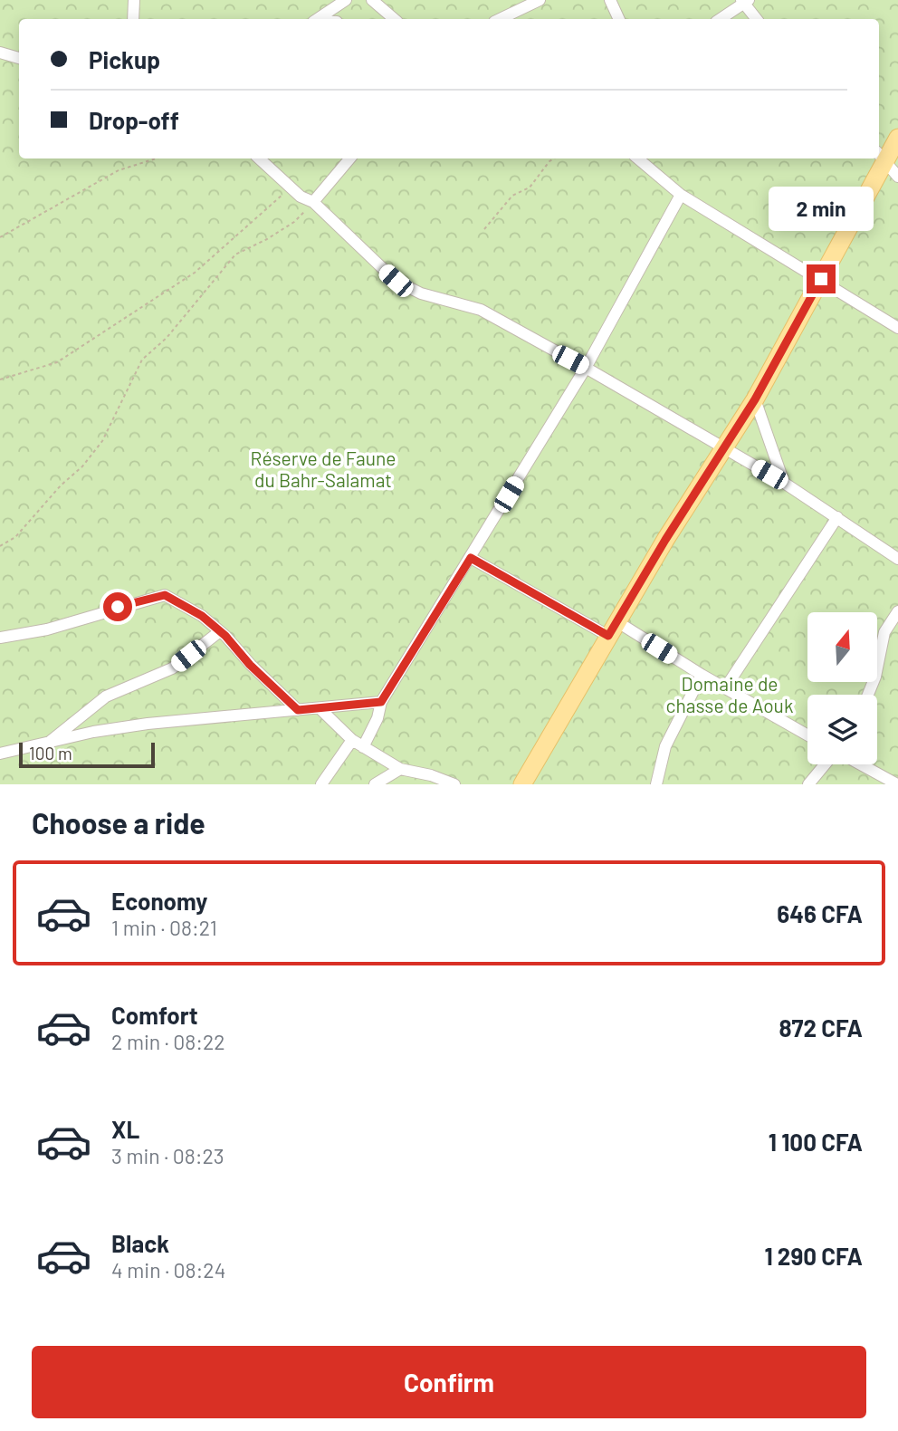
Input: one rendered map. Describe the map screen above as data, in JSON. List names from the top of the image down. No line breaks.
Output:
{"parks":["Réserve de Faune du Bahr-Salamat","Domaine de chasse de Aouk"],"scale_bar":"100 m","north":"top","page":{"banner":["Pickup","Drop-off"],"bubble":"2 min","scale":"100 m","heading":"Choose a ride","list":[{"name":"Economy","note":"1 min · 08:21","value":"646 CFA"},{"name":"Comfort","note":"2 min · 08:22","value":"872 CFA"},{"name":"XL","note":"3 min · 08:23","value":"1 100 CFA"},{"name":"Black","note":"4 min · 08:24","value":"1 290 CFA"}],"buttons":"Confirm"}}
